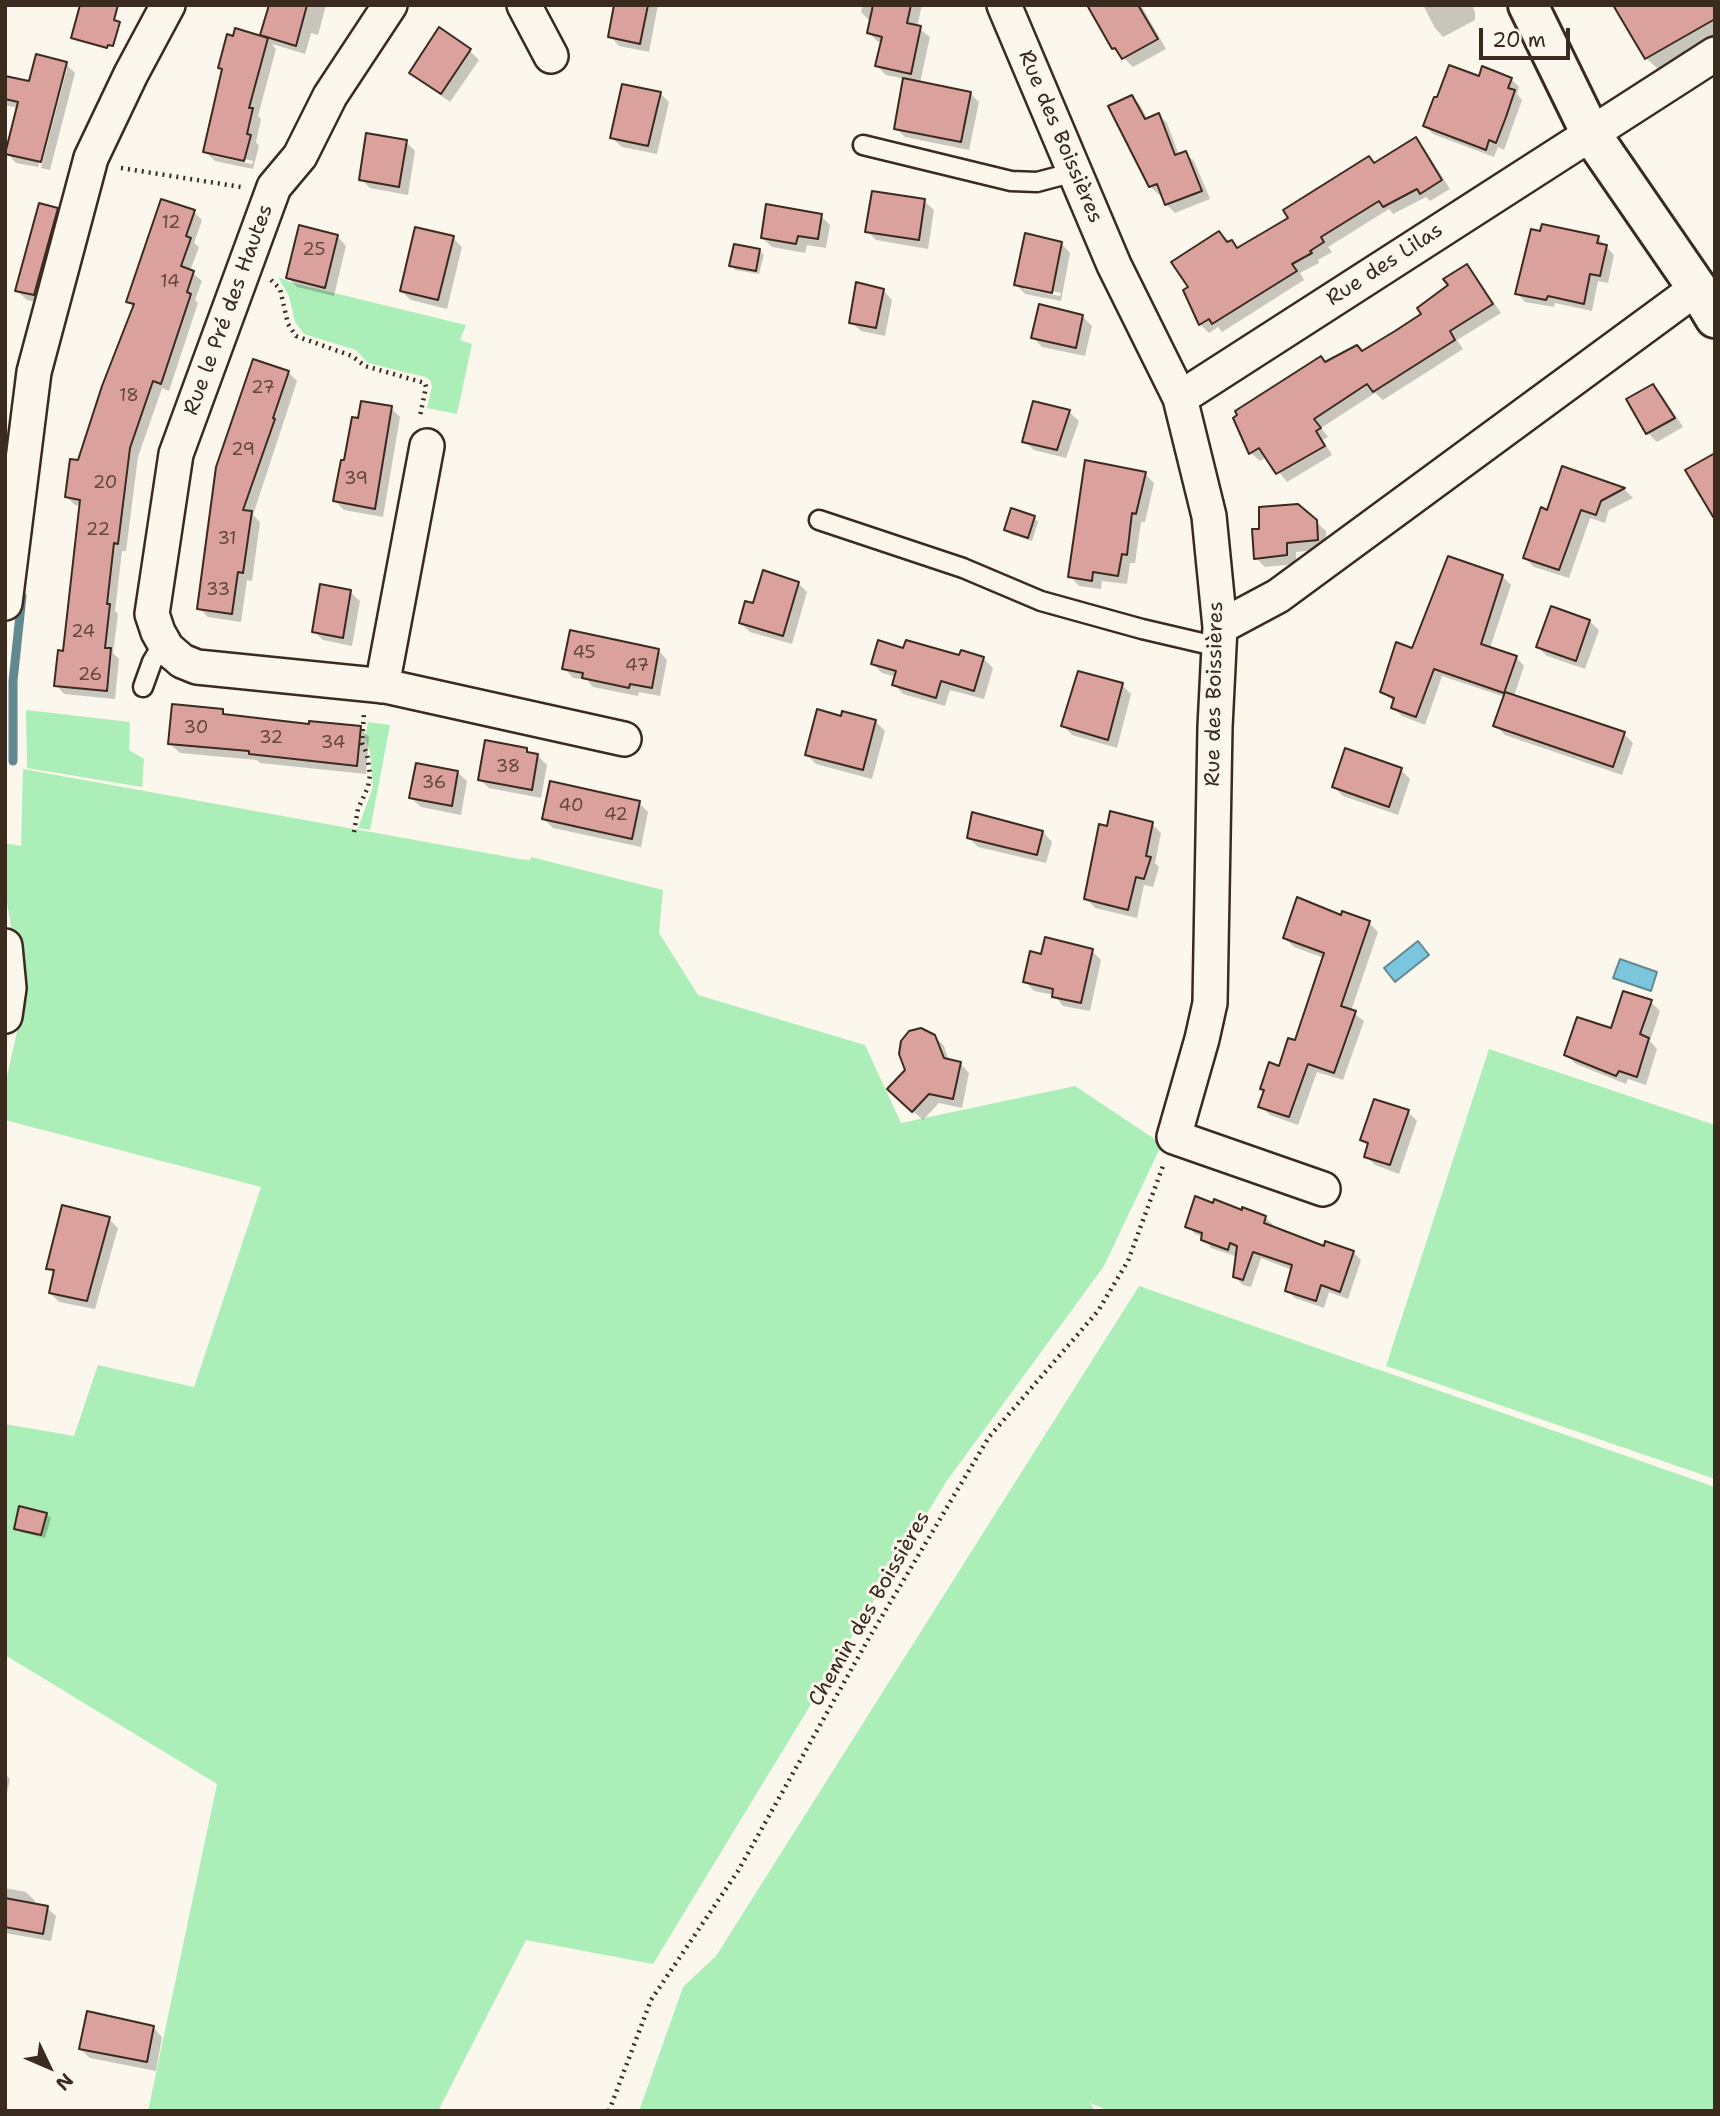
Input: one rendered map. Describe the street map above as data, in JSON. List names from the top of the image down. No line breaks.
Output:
{"streets":{"street":["Rue des Boissières","Rue des Lilas","Rue le Pré des Hautes"],"path":["Chemin des Boissières"]},"crossings":[["Rue des Boissières","Rue des Lilas"],["Rue des Boissières","Chemin des Boissières"]],"house_numbers":["12","25","14","27","18","29","39","20","22","31","33","24","45","47","26","30","32","34","38","36","40","42"],"scale_bar":"20 m","north":"bottom right"}
